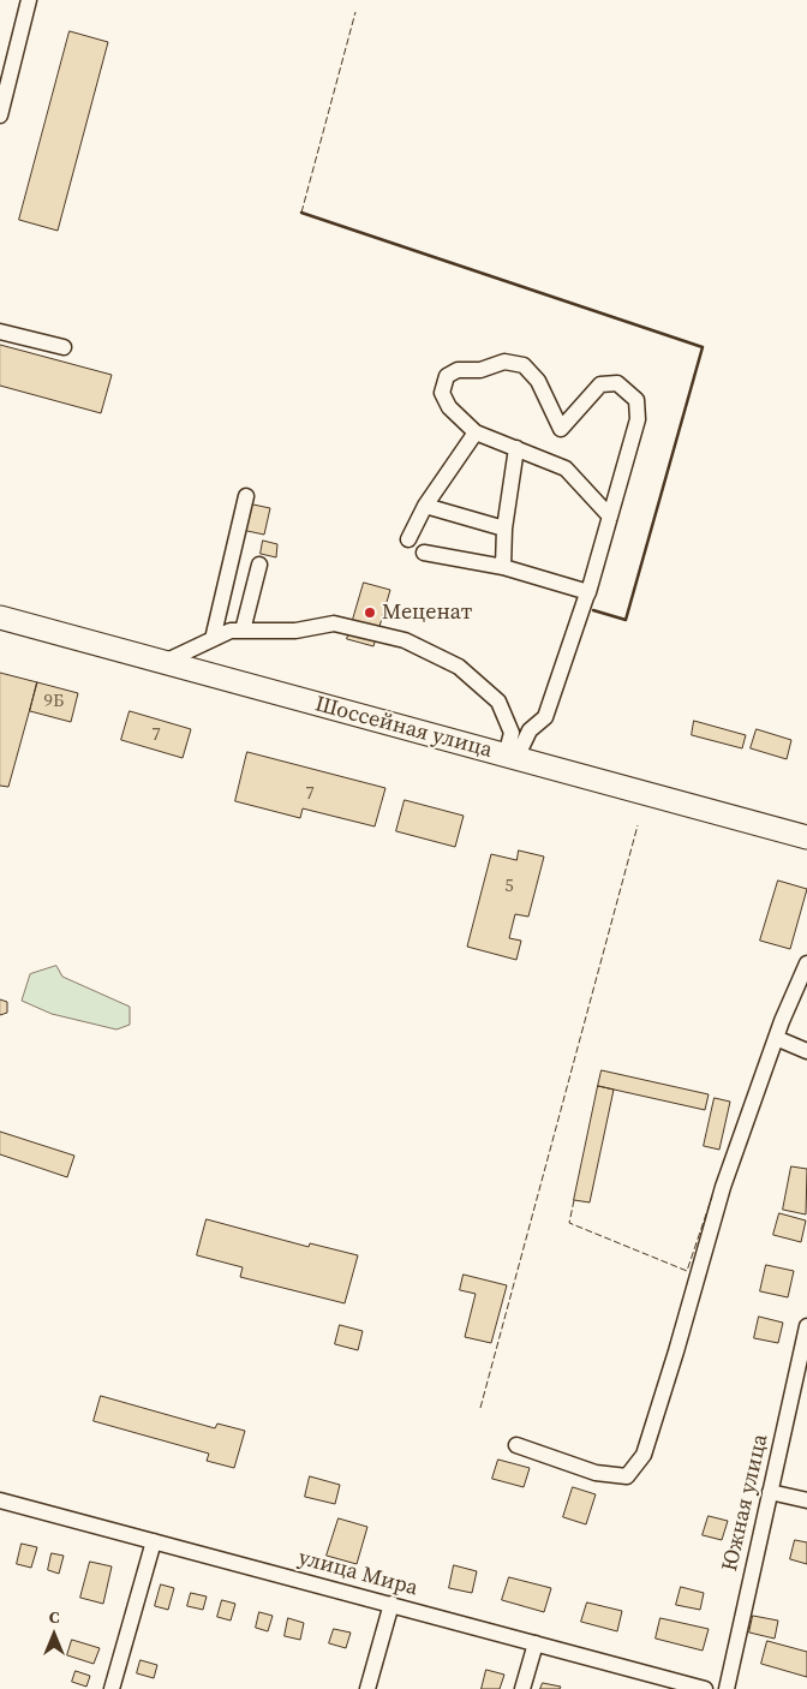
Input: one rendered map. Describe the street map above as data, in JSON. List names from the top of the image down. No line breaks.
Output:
{"streets":{"highway":["Шоссейная улица"],"street":["Южная улица","улица Мира"]},"places":["Меценат"],"house_numbers":["9Б","7","7","5"],"north":"top"}
